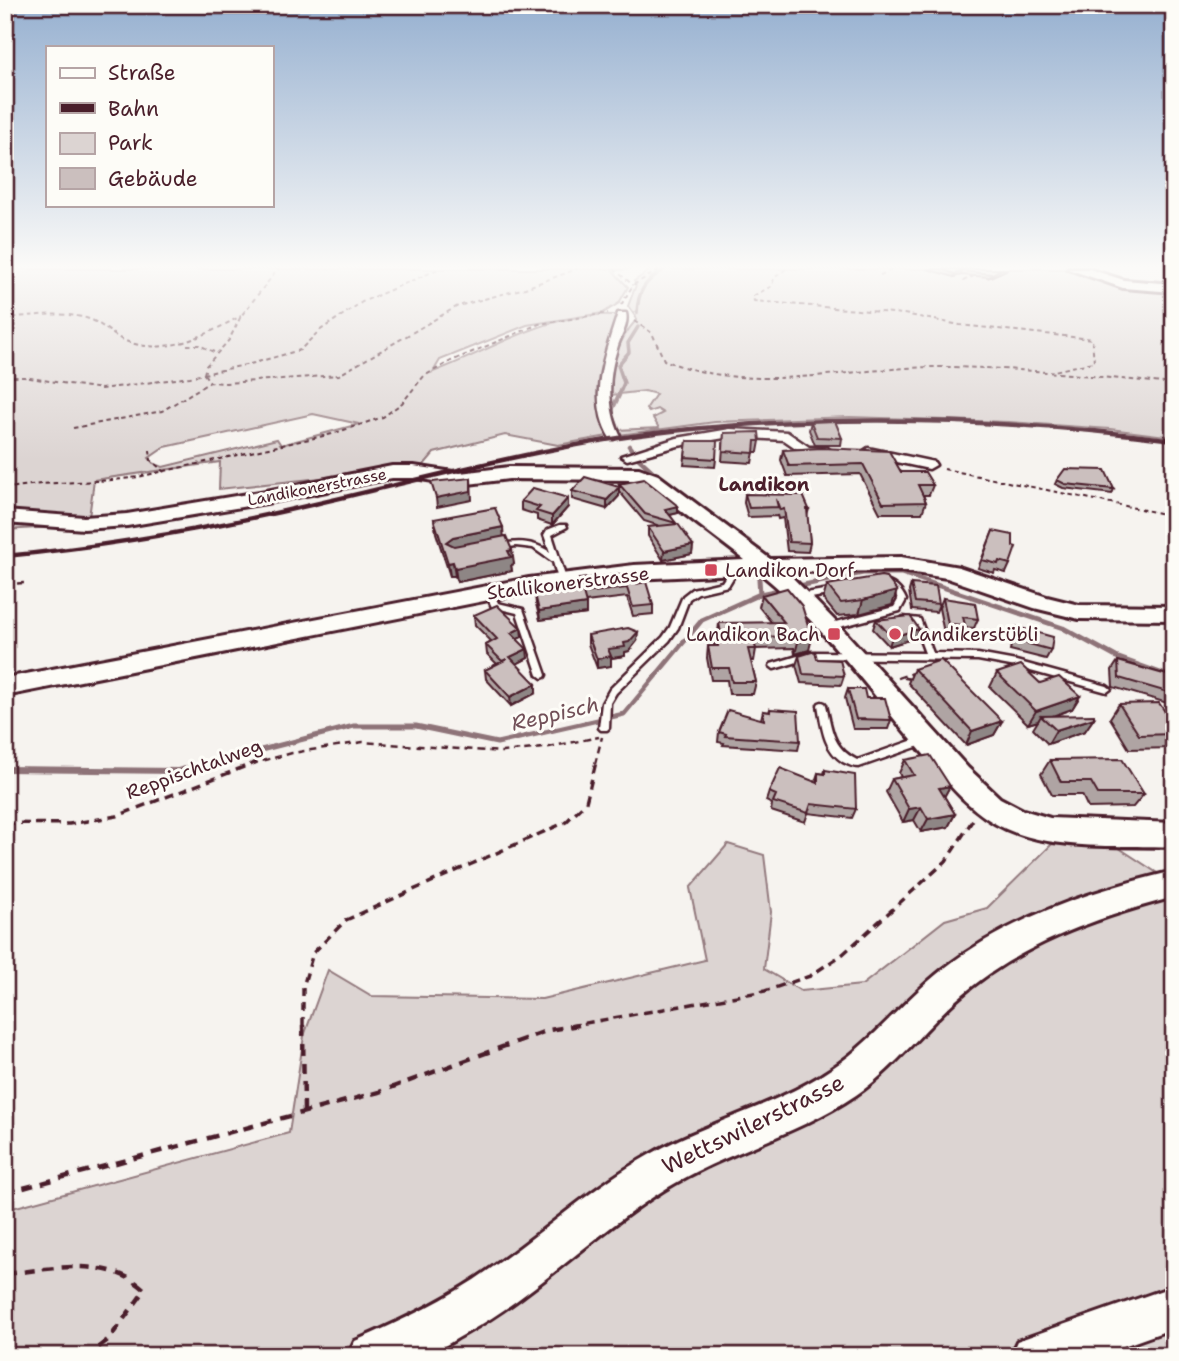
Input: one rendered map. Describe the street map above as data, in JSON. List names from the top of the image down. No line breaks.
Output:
{"streets":{"street":["Landikonerstrasse","Stallikonerstrasse","Wettswilerstrasse"],"path":["Reppischtalweg"]},"districts":["Landikon"],"water":["Reppisch"],"places":{"transit":["Landikon Dorf","Landikon Bach"],"other":["Landikerstübli"]},"legend":["Straße","Bahn","Park","Gebäude"]}
